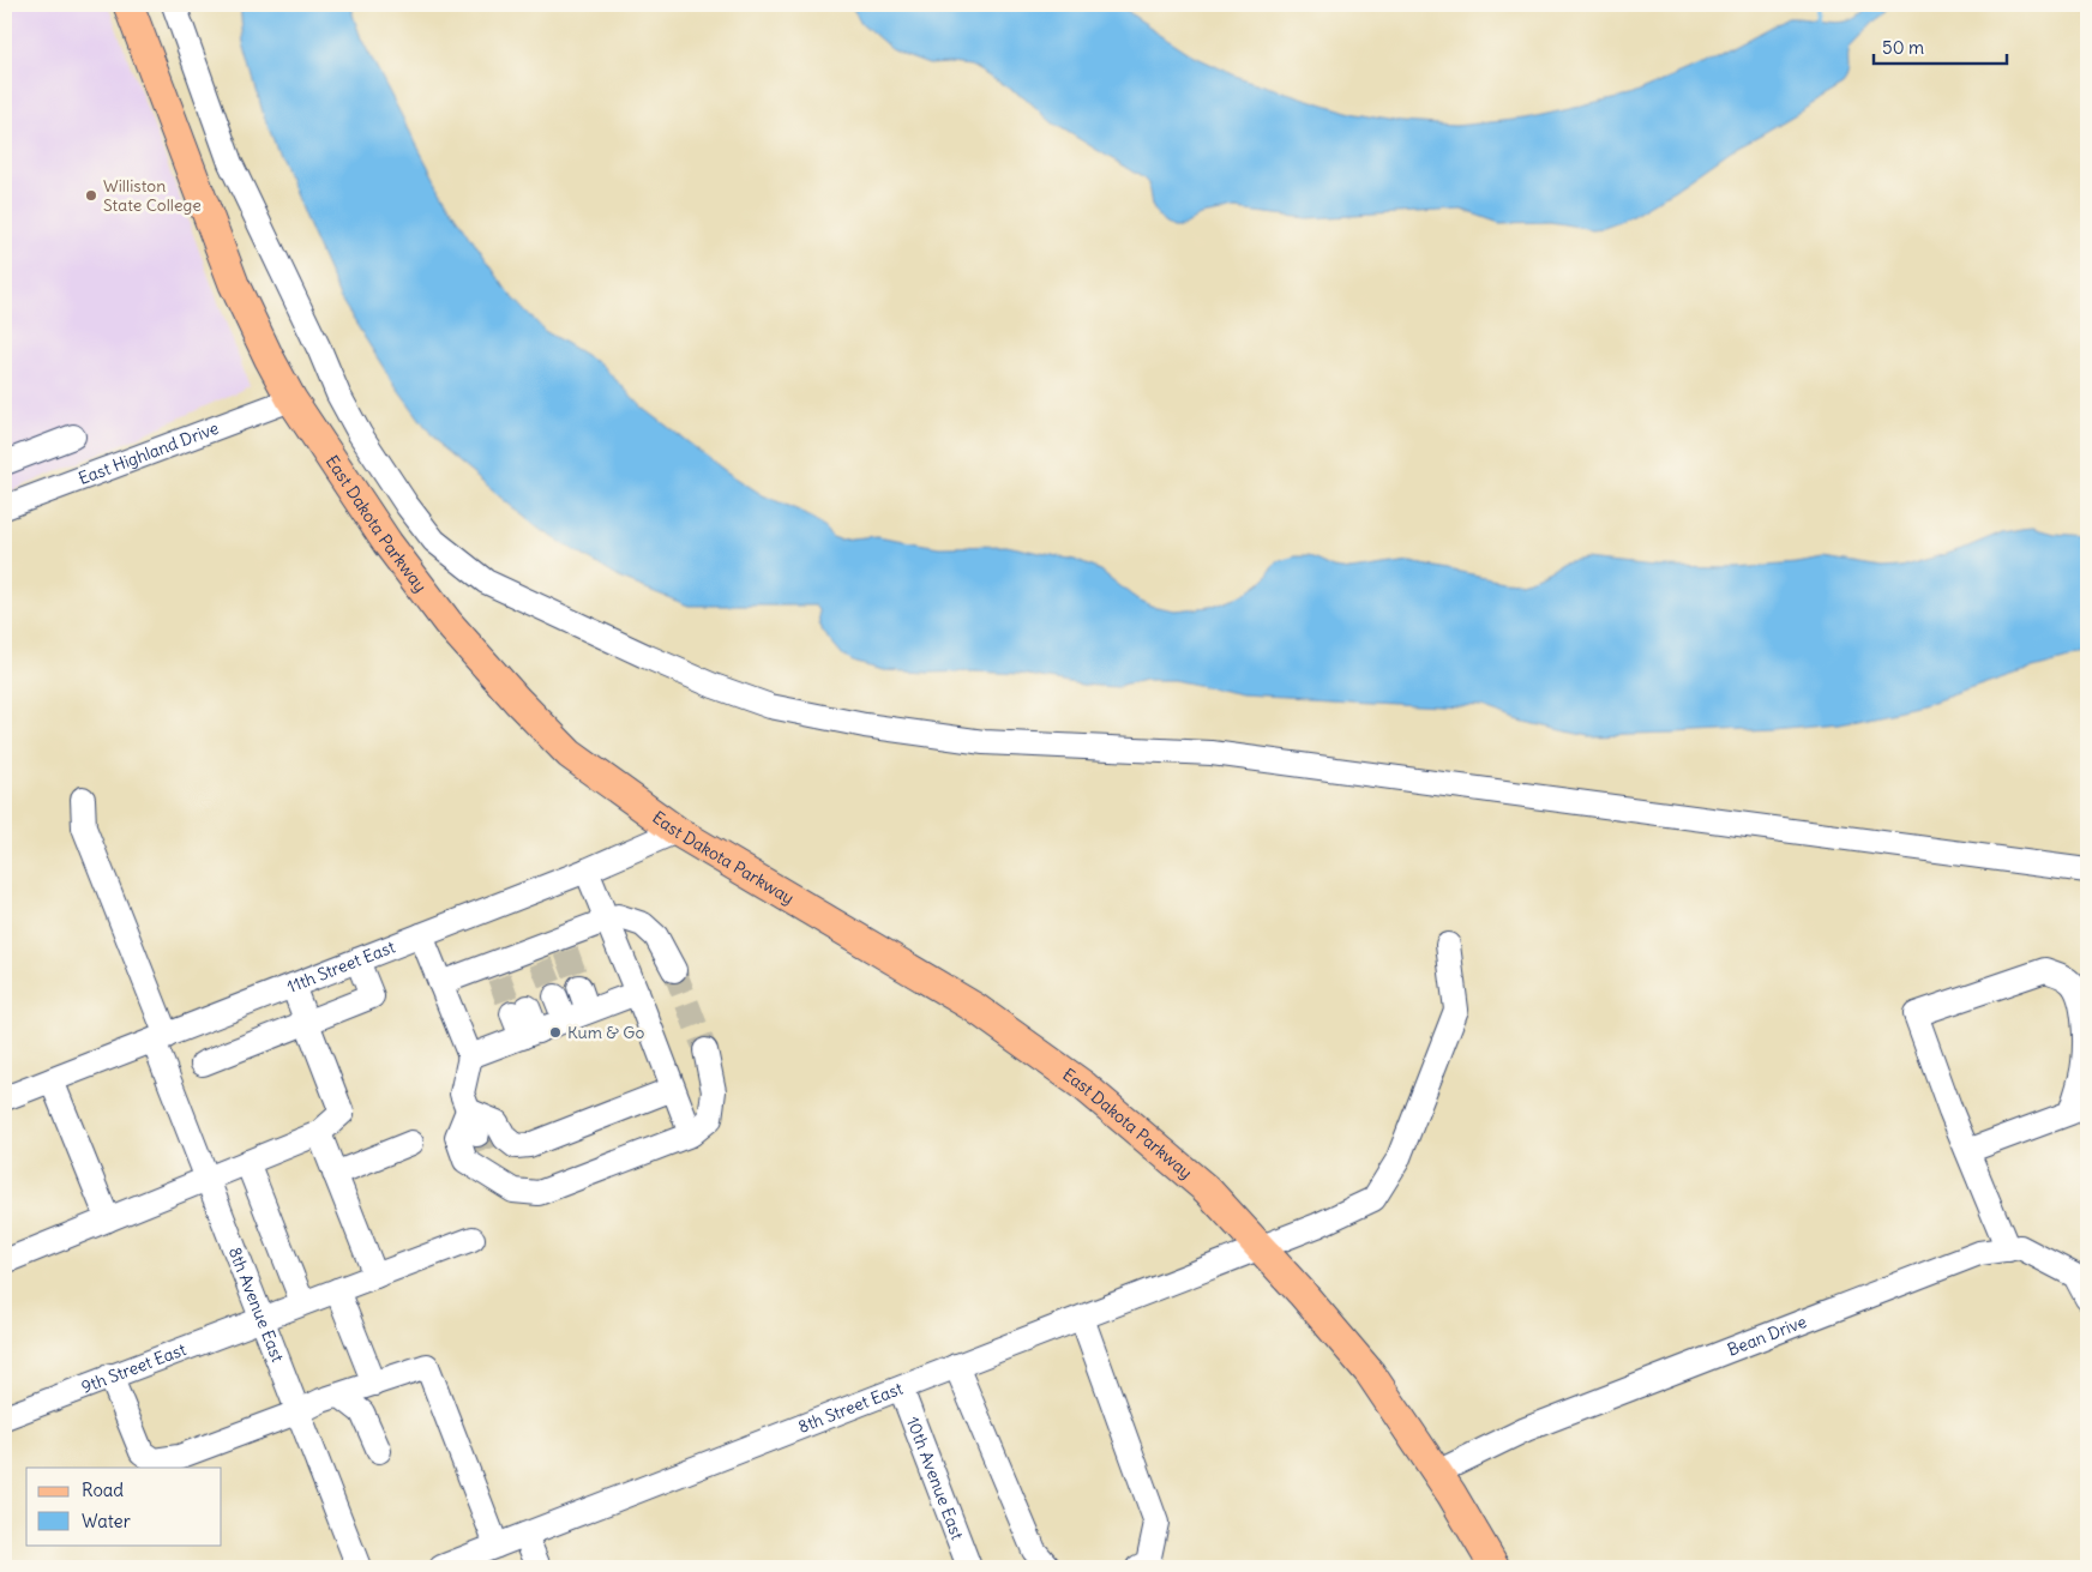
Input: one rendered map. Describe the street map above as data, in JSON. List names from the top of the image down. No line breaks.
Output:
{"streets":{"main road":["East Dakota Parkway"],"street":["East Highland Drive","11th Street East","8th Avenue East","Bean Drive","9th Street East","8th Street East","10th Avenue East"]},"crossings":[["East Highland Drive","East Dakota Parkway"],["East Dakota Parkway","11th Street East"],["East Dakota Parkway","Bean Drive"],["East Dakota Parkway","8th Street East"],["11th Street East","8th Avenue East"],["8th Avenue East","9th Street East"],["8th Street East","10th Avenue East"]],"places":["Williston State College","Kum & Go"],"legend":["Road","Water"],"scale_bar":"50 m"}
